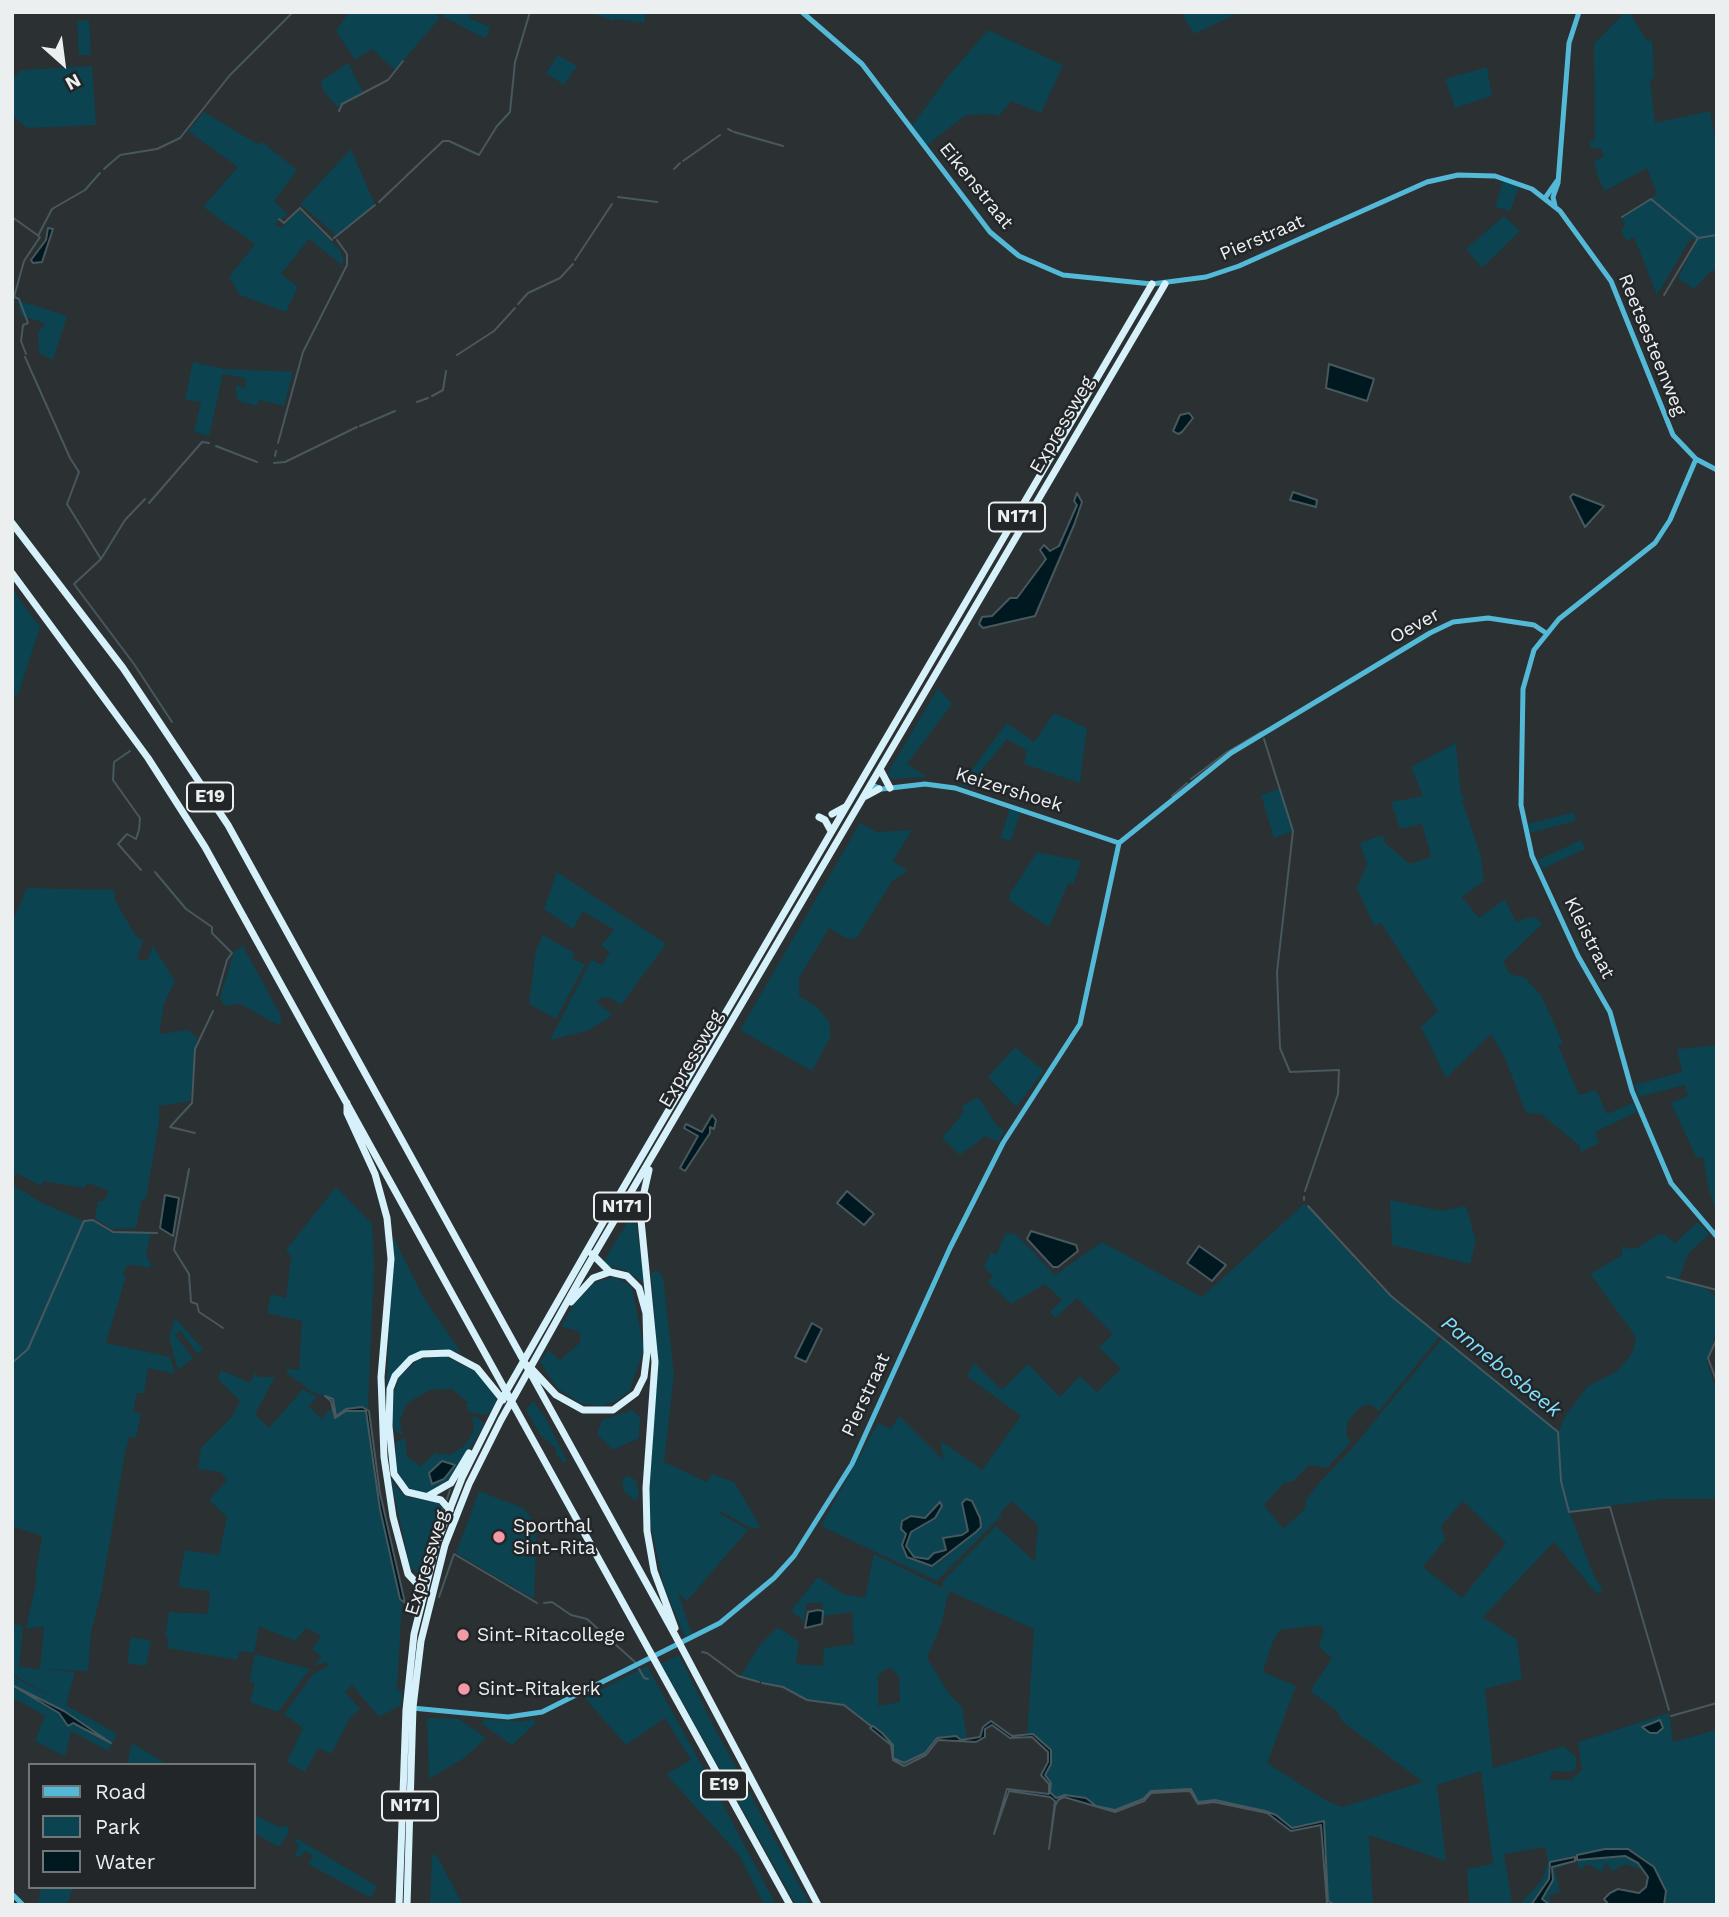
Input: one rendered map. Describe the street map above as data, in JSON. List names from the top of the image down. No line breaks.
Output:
{"streets":{"highway":["Expressweg","N171","E19"],"street":["Eikenstraat","Pierstraat","Reetsesteenweg","Oever","Keizershoek","Kleistraat"]},"crossings":[["Eikenstraat","Pierstraat"],["Eikenstraat","Expressweg"],["Pierstraat","Reetsesteenweg"],["Pierstraat","Expressweg"],["Pierstraat","Oever"],["Pierstraat","Keizershoek"],["Expressweg","Keizershoek"],["Oever","Keizershoek"],["Oever","Kleistraat"]],"water":["Pannebosbeek"],"places":["Sporthal Sint-Rita","Sint-Ritacollege","Sint-Ritakerk"],"legend":["Road","Park","Water"],"north":"bottom right"}
